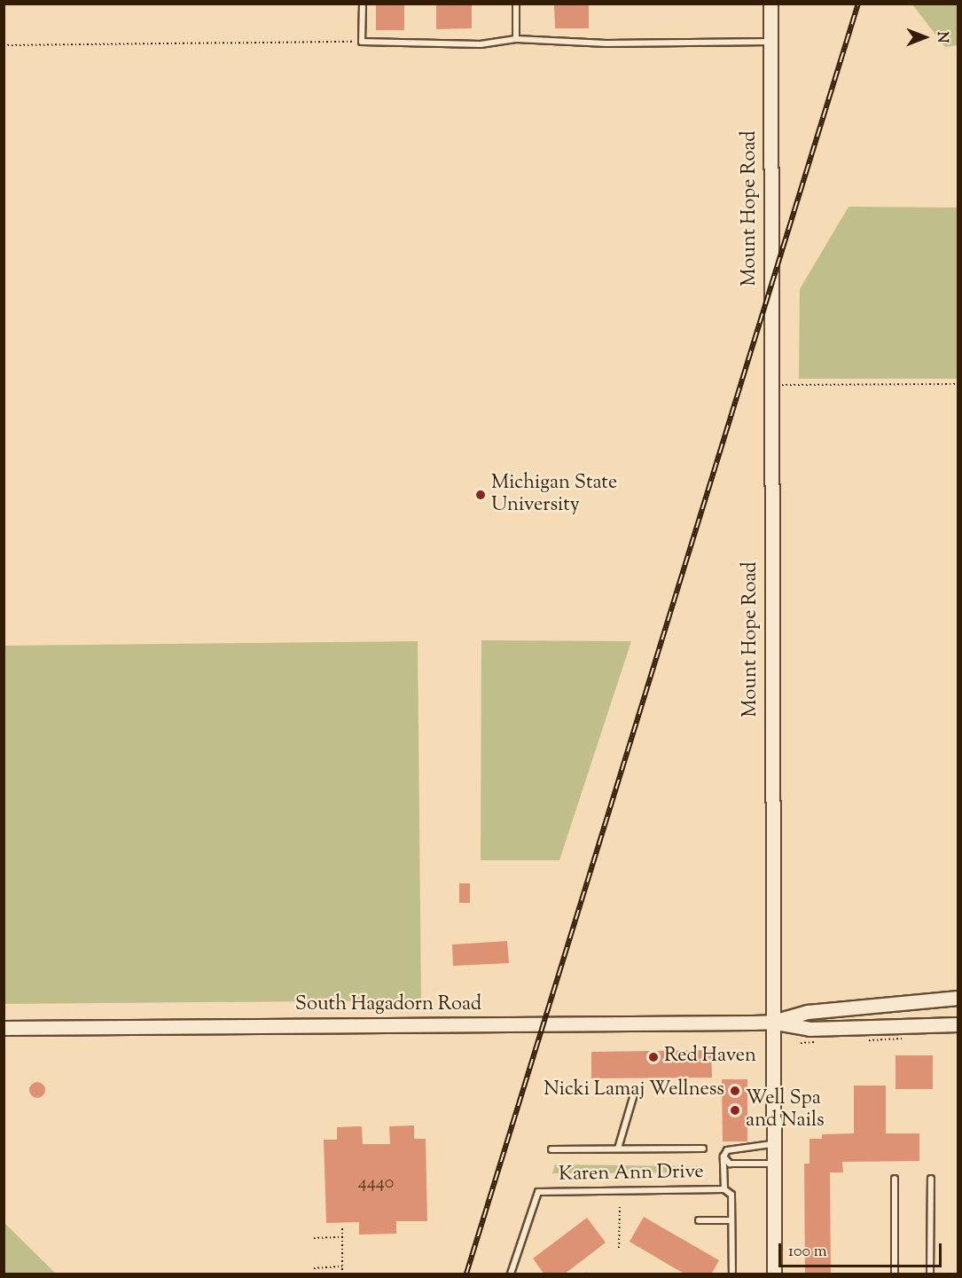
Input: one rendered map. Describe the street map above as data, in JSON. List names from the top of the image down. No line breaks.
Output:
{"streets":{"street":["Mount Hope Road","South Hagadorn Road"],"lane":["Karen Ann Drive"]},"crossings":[["Mount Hope Road","South Hagadorn Road"]],"places":["Michigan State University","Red Haven","Nicki Lamaj Wellness","Well Spa and Nails"],"house_numbers":["4440"],"scale_bar":"100 m","north":"right"}
